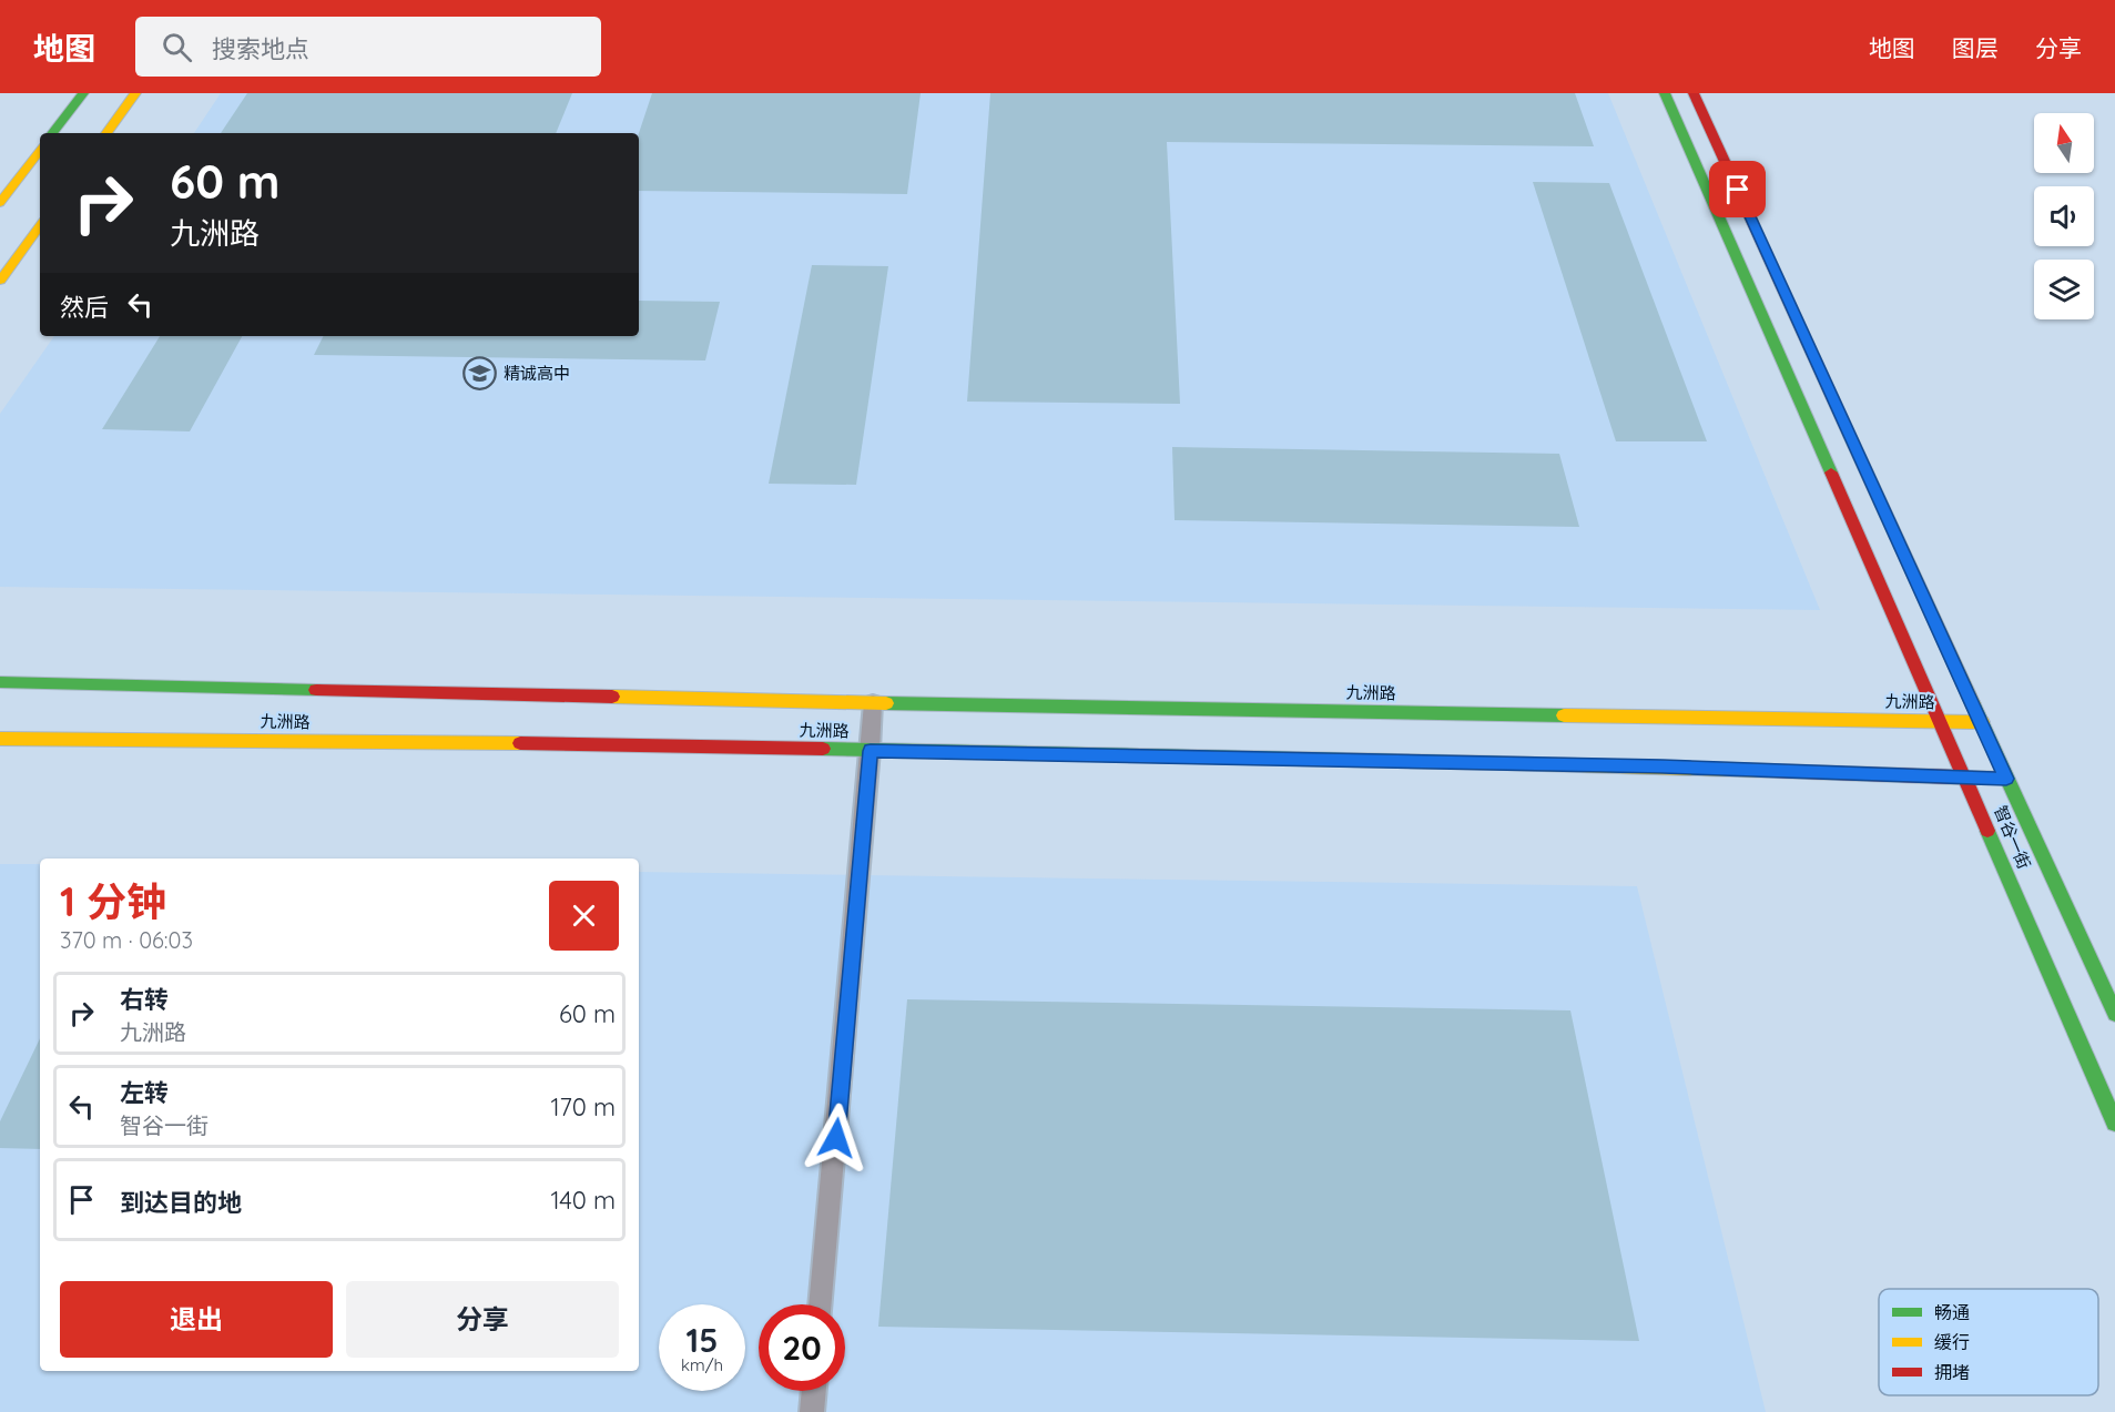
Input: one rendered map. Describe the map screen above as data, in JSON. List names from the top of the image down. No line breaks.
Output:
{"streets":{"main road":["九洲路","智谷一街"]},"crossings":[["九洲路","智谷一街"]],"places":{"school or university":["精诚高中"]},"legend":["畅通","缓行","拥堵"],"north":"top","page":{"header":"地图","search":"搜索地点","nav":["地图","图层","分享"],"turn":["60 m","九洲路"],"then":"然后","heading":["1 分钟","370 m · 06:03"],"list":[{"name":"右转","note":"九洲路","value":"60 m"},{"name":"左转","note":"智谷一街","value":"170 m"},{"name":"到达目的地","value":"140 m"}],"buttons":["退出","分享"],"speed":"15 km/h","limit":"20"}}
